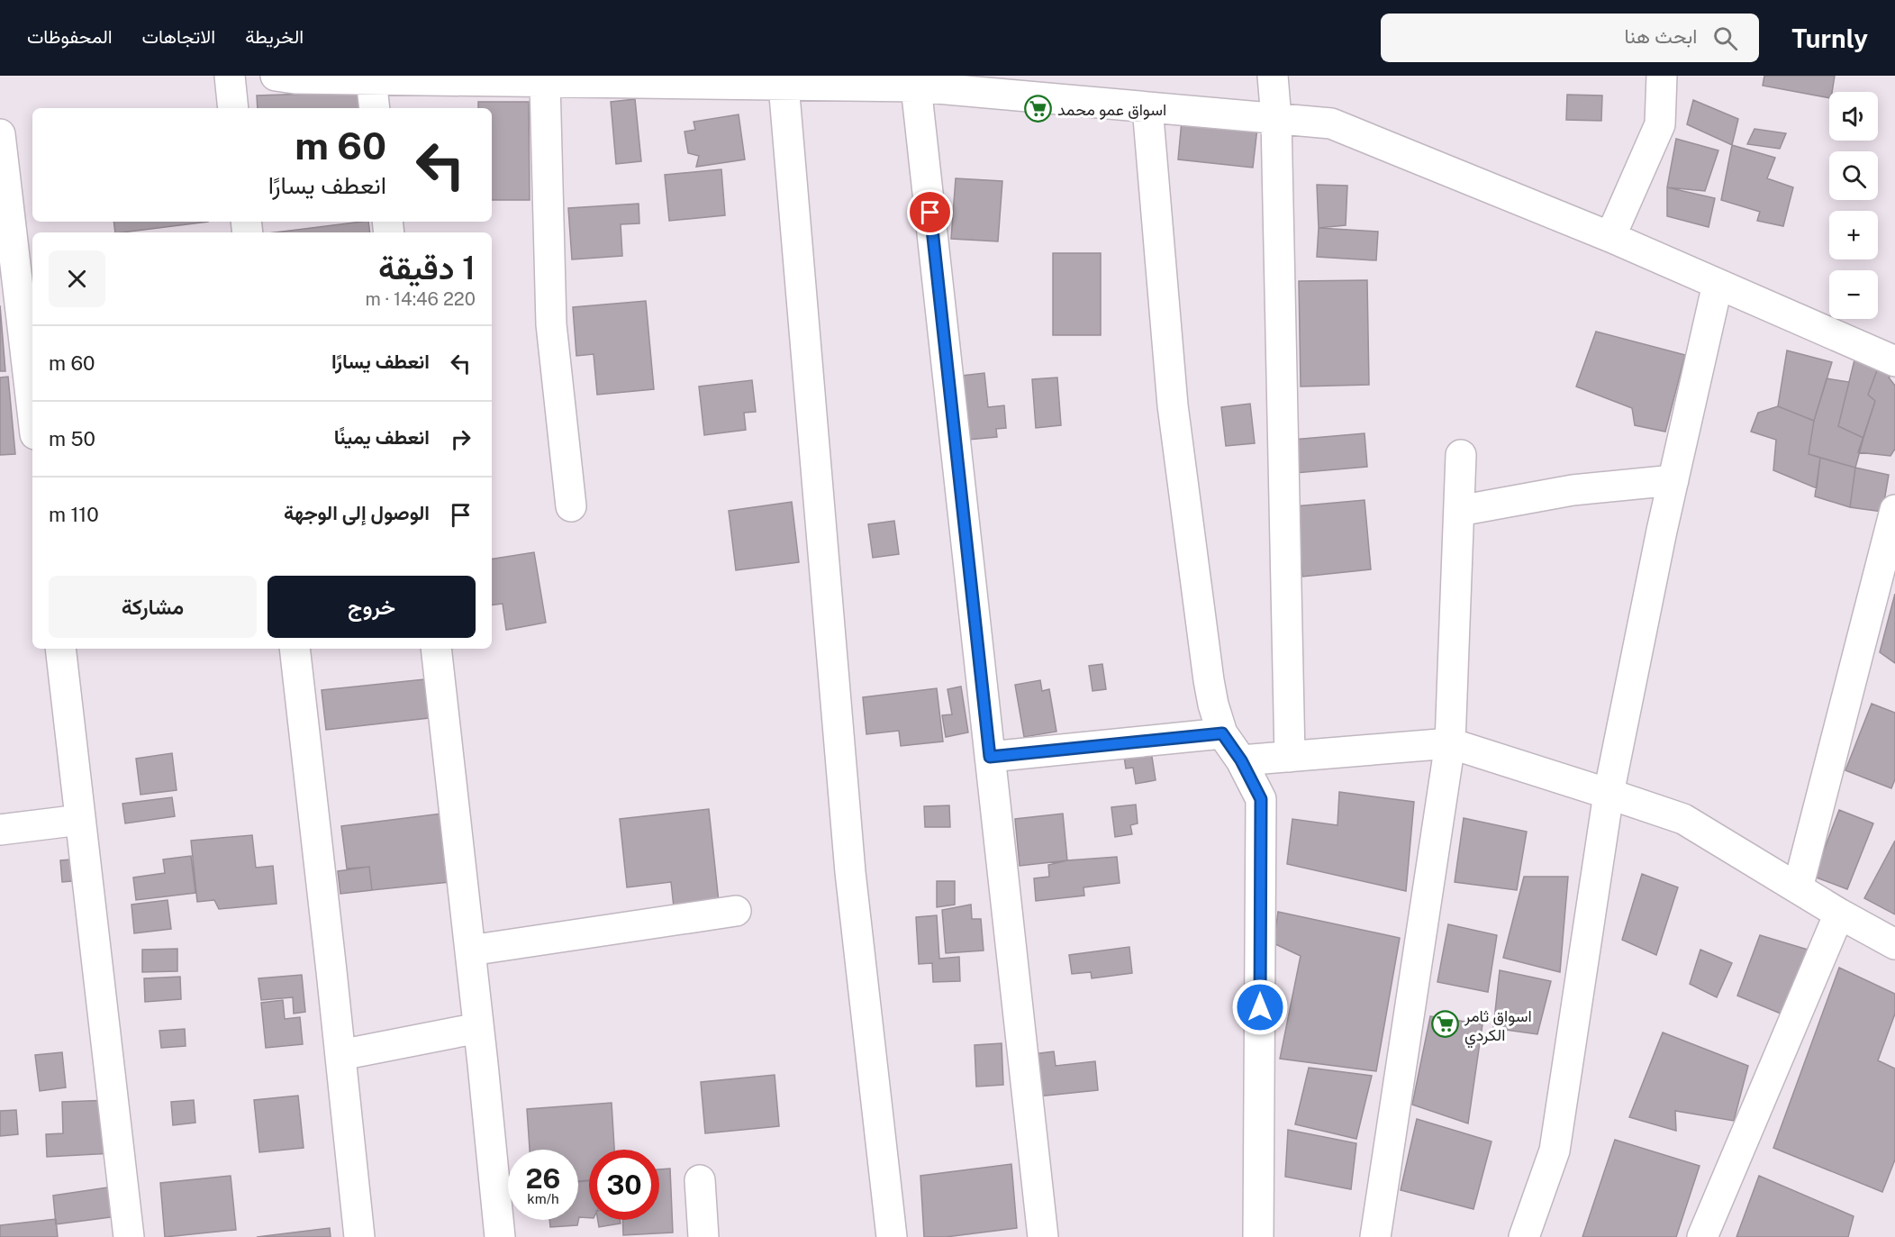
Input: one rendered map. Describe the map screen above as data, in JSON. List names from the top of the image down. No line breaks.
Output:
{"places":{"supermarket":["اسواق عمو محمد","اسواق ثامر الكردي"]},"page":{"header":"Turnly","search":"ابحث هنا","nav":["الخريطة","الاتجاهات","المحفوظات"],"map_buttons":["+","−"],"turn":["60 m","انعطف يسارًا"],"heading":["1 دقيقة","220 m · 14:46"],"list":[{"name":"انعطف يسارًا","value":"60 m"},{"name":"انعطف يمينًا","value":"50 m"},{"name":"الوصول إلى الوجهة","value":"110 m"}],"buttons":["خروج","مشاركة"],"speed":"26 km/h","limit":"30"}}
